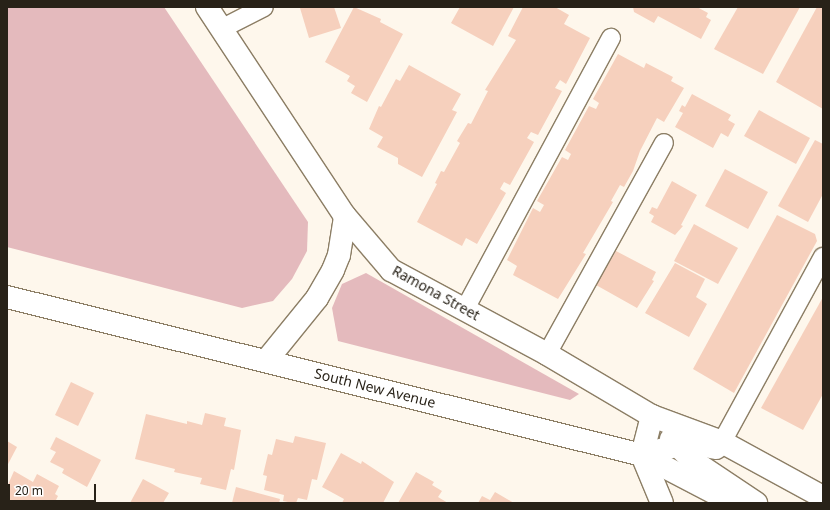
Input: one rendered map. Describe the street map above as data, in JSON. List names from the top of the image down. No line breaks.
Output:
{"streets":{"main road":["Ramona Street","South New Avenue"]},"scale_bar":"20 m"}
